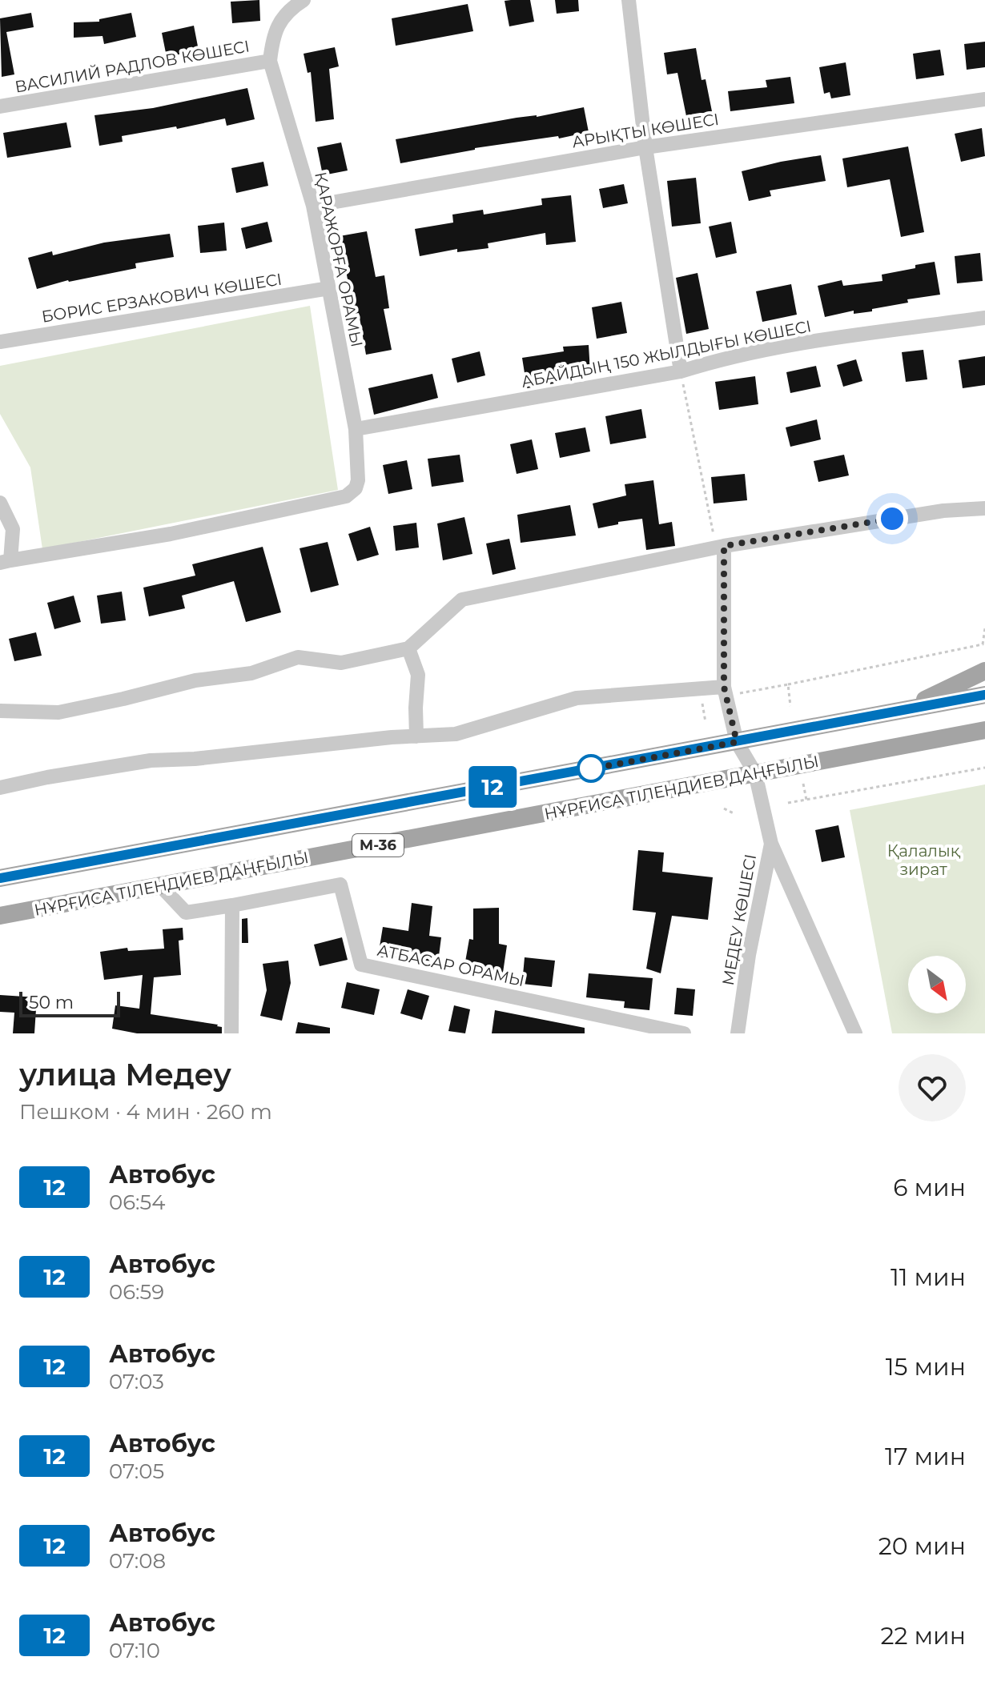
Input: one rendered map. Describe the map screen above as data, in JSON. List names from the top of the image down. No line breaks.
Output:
{"streets":{"main road":["НҰРҒИСА ТІЛЕНДИЕВ ДАҢҒЫЛЫ","M-36"],"street":["ВАСИЛИЙ РАДЛОВ КӨШЕСІ","АРЫҚТЫ КӨШЕСІ","ҚАРАЖОРҒА ОРАМЫ","БОРИС ЕРЗАКОВИЧ КӨШЕСІ","АБАЙДЫҢ 150 ЖЫЛДЫҒЫ КӨШЕСІ","МЕДЕУ КӨШЕСІ","АТБАСАР ОРАМЫ"]},"crossings":[["ВАСИЛИЙ РАДЛОВ КӨШЕСІ","ҚАРАЖОРҒА ОРАМЫ"],["АРЫҚТЫ КӨШЕСІ","ҚАРАЖОРҒА ОРАМЫ"],["ҚАРАЖОРҒА ОРАМЫ","БОРИС ЕРЗАКОВИЧ КӨШЕСІ"],["ҚАРАЖОРҒА ОРАМЫ","АБАЙДЫҢ 150 ЖЫЛДЫҒЫ КӨШЕСІ"],["НҰРҒИСА ТІЛЕНДИЕВ ДАҢҒЫЛЫ","МЕДЕУ КӨШЕСІ"],["НҰРҒИСА ТІЛЕНДИЕВ ДАҢҒЫЛЫ","АТБАСАР ОРАМЫ"],["M-36","МЕДЕУ КӨШЕСІ"]],"parks":["Қалалық зират"],"lines":["bus line 12"],"scale_bar":"50 m","north":"bottom right","page":{"on_map":"12","scale":"50 m","heading":["улица Медеу","Пешком · 4 мин · 260 m"],"list":[{"mark":"12","name":"Автобус","note":"06:54","value":"6 мин"},{"mark":"12","name":"Автобус","note":"06:59","value":"11 мин"},{"mark":"12","name":"Автобус","note":"07:03","value":"15 мин"},{"mark":"12","name":"Автобус","note":"07:05","value":"17 мин"},{"mark":"12","name":"Автобус","note":"07:08","value":"20 мин"},{"mark":"12","name":"Автобус","note":"07:10","value":"22 мин"}]}}
